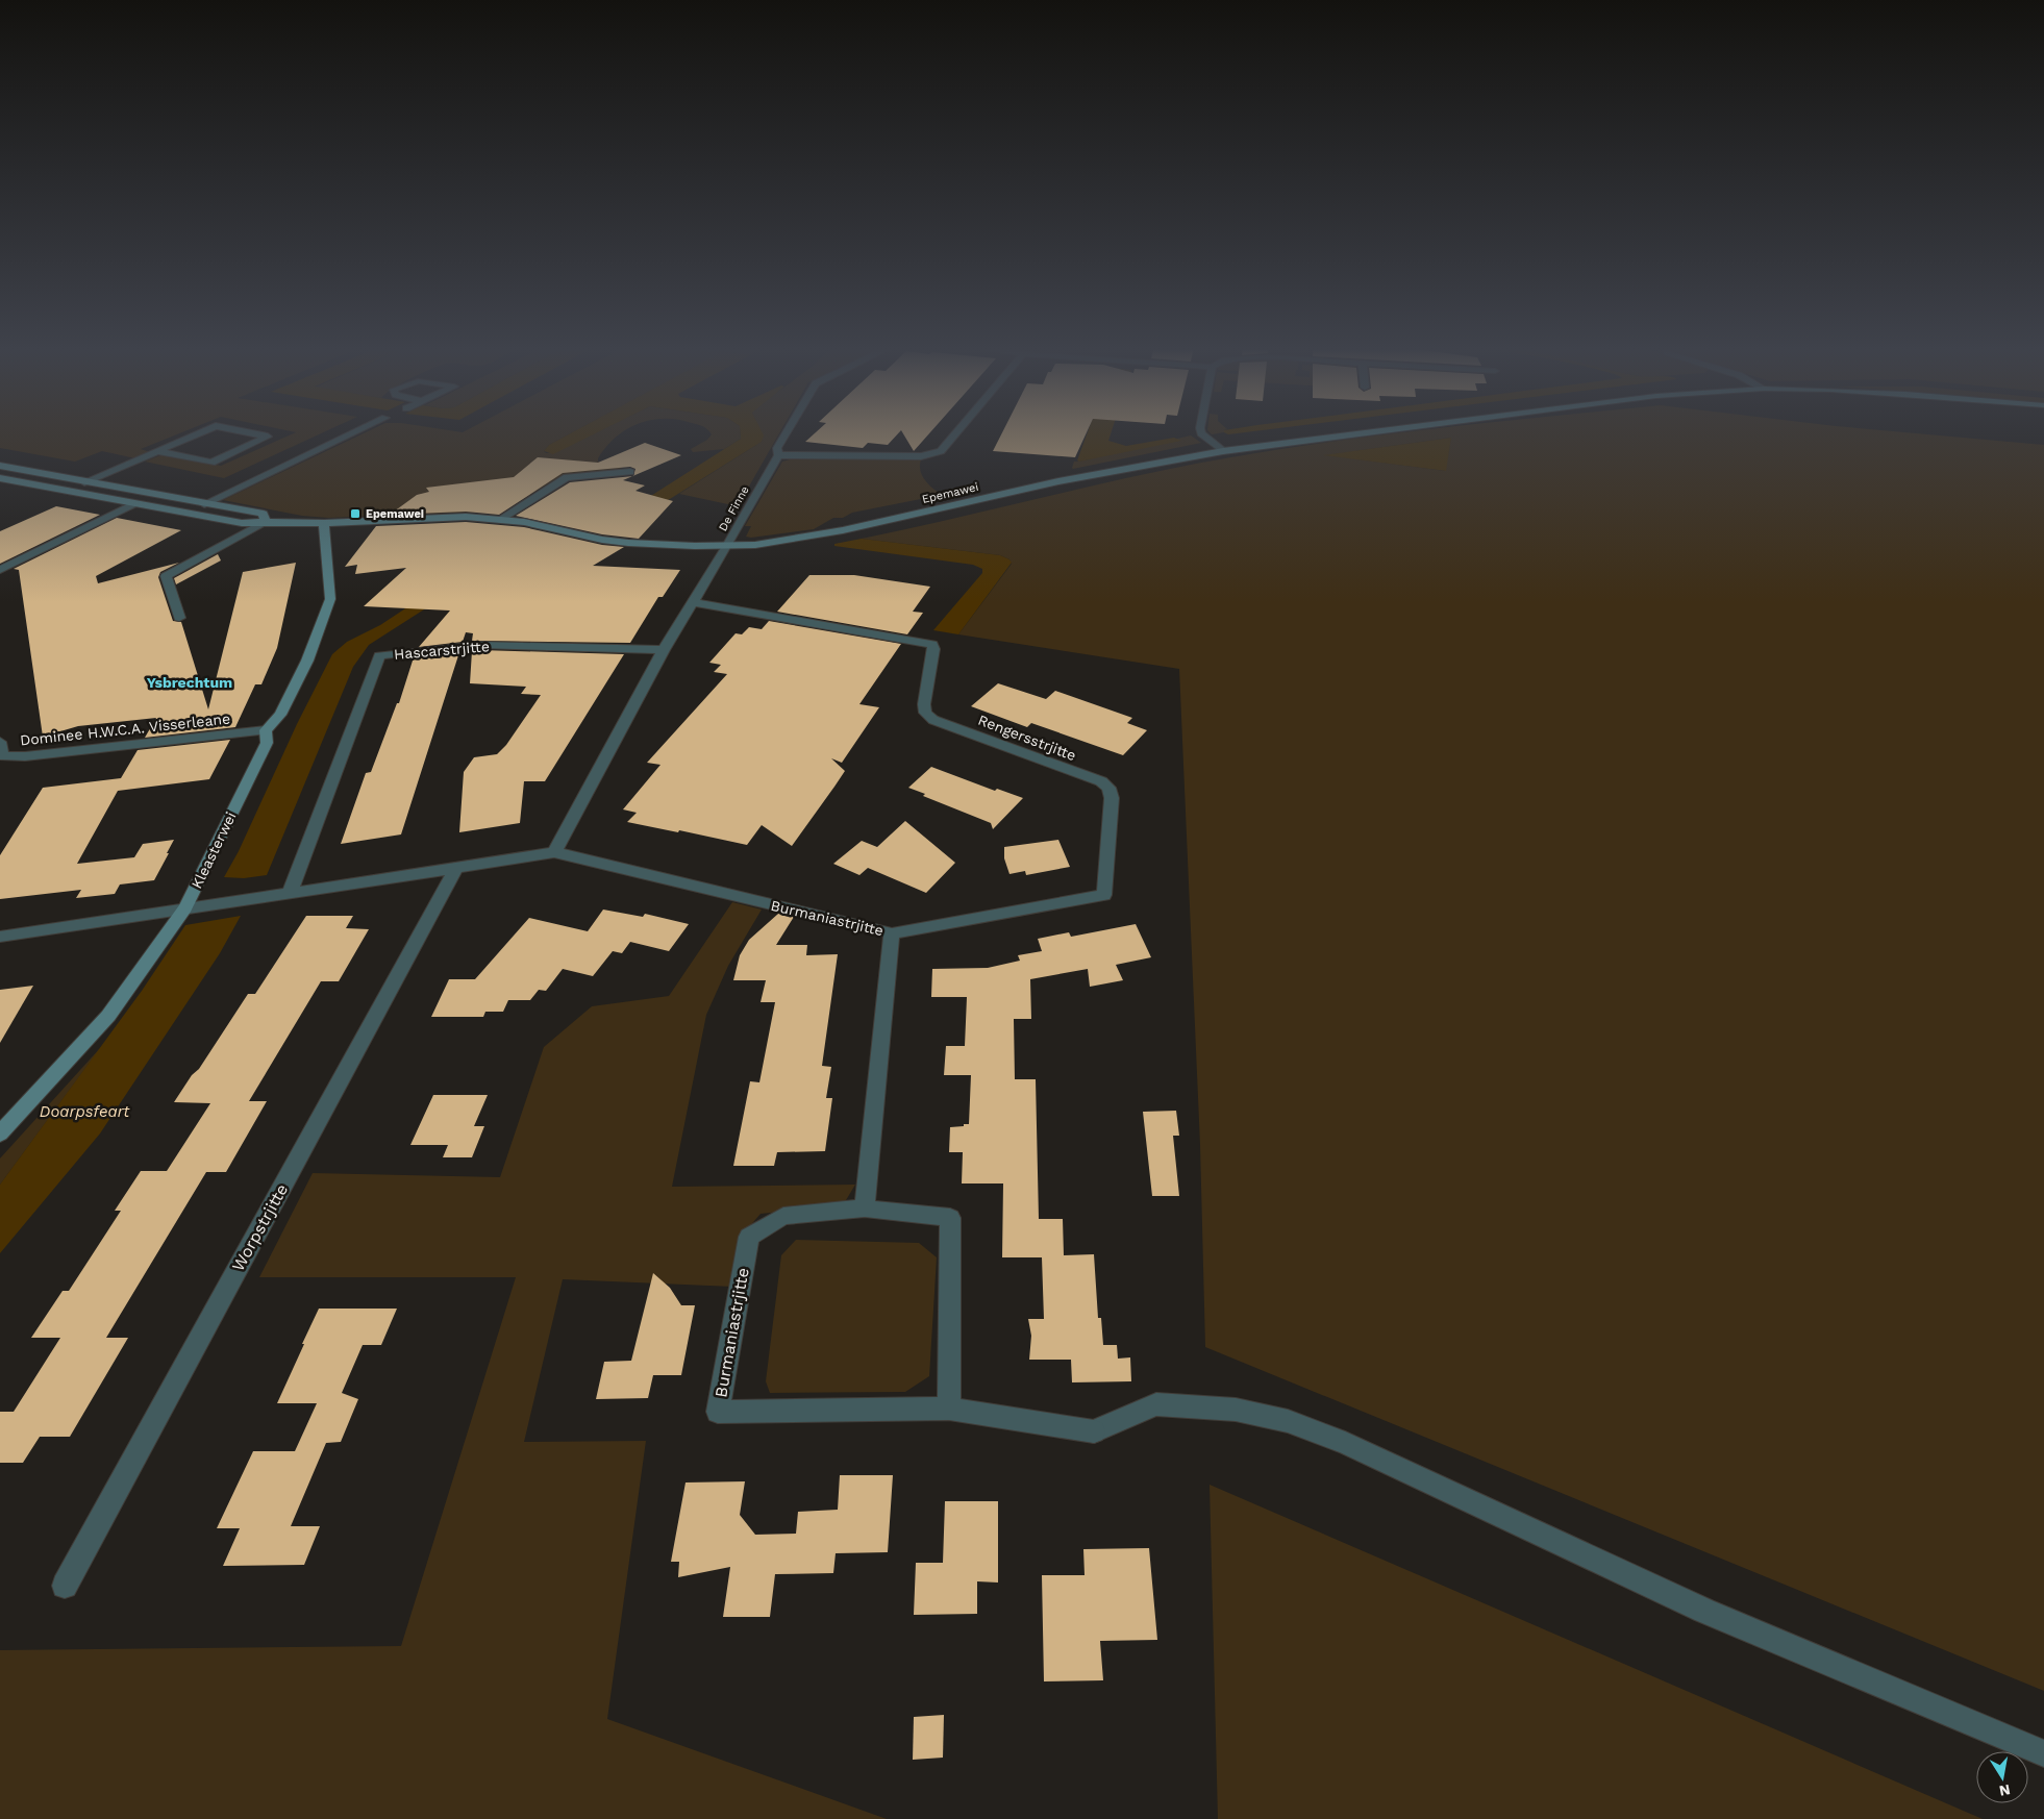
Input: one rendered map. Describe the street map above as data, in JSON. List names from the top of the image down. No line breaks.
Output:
{"streets":{"street":["Epemawei","De Finne","Hascarstrjitte","Dominee H.W.C.A. Visserleane","Rengersstrjitte","Kleasterwei","Burmaniastrjitte","Worpstrjitte"]},"crossings":[["Epemawei","De Finne"],["Dominee H.W.C.A. Visserleane","Kleasterwei"],["Rengersstrjitte","Burmaniastrjitte"]],"districts":["Ysbrechtum"],"water":["Doarpsfeart"],"places":{"transit":["Epemawei"]},"north":"bottom"}
